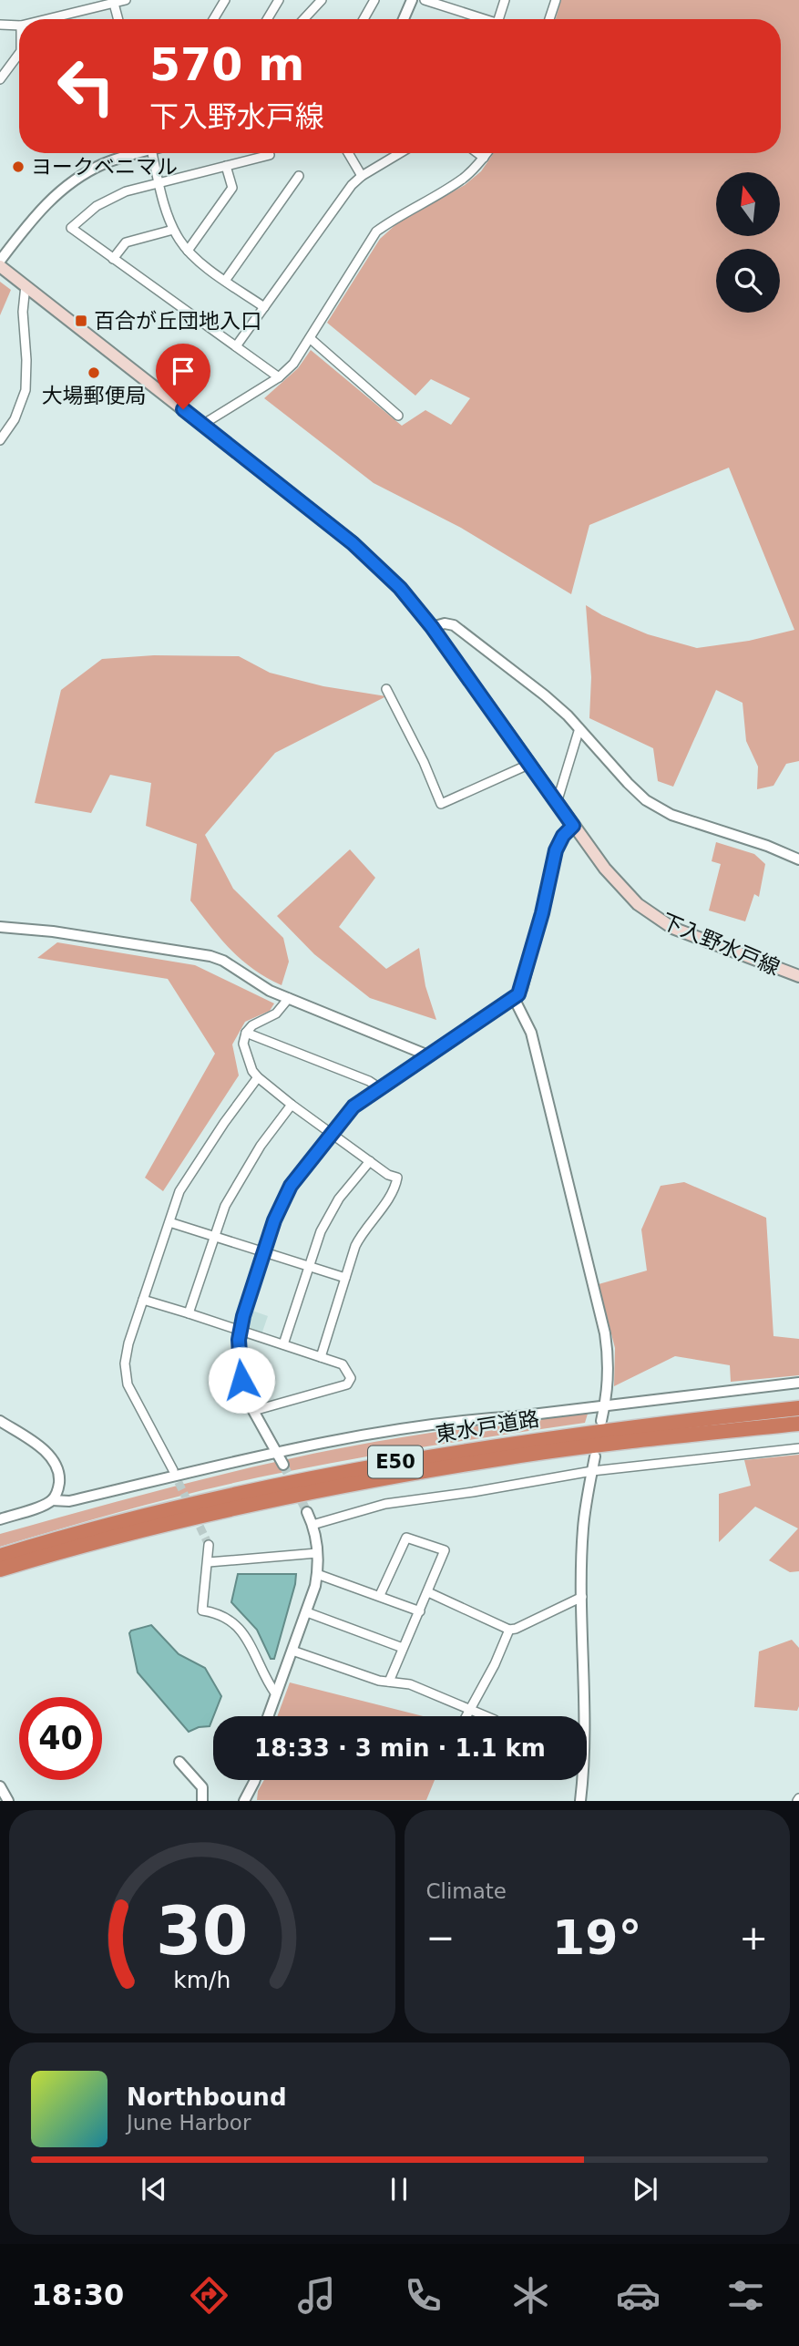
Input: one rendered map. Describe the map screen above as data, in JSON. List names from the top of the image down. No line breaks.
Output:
{"streets":{"highway":["東水戸道路","E50"],"main road":["下入野水戸線"]},"places":{"other":["ヨークベニマル","大場郵便局"],"transit":["百合が丘団地入口"]},"north":"top","page":{"turn":["570 m","下入野水戸線"],"limit":"40","trip":"18:33 · 3 min · 1.1 km","tile":"Climate","heat":["−","19°","+"],"song":["Northbound","June Harbor"],"tabs":"18:30","gauge":["30","km/h"]}}
